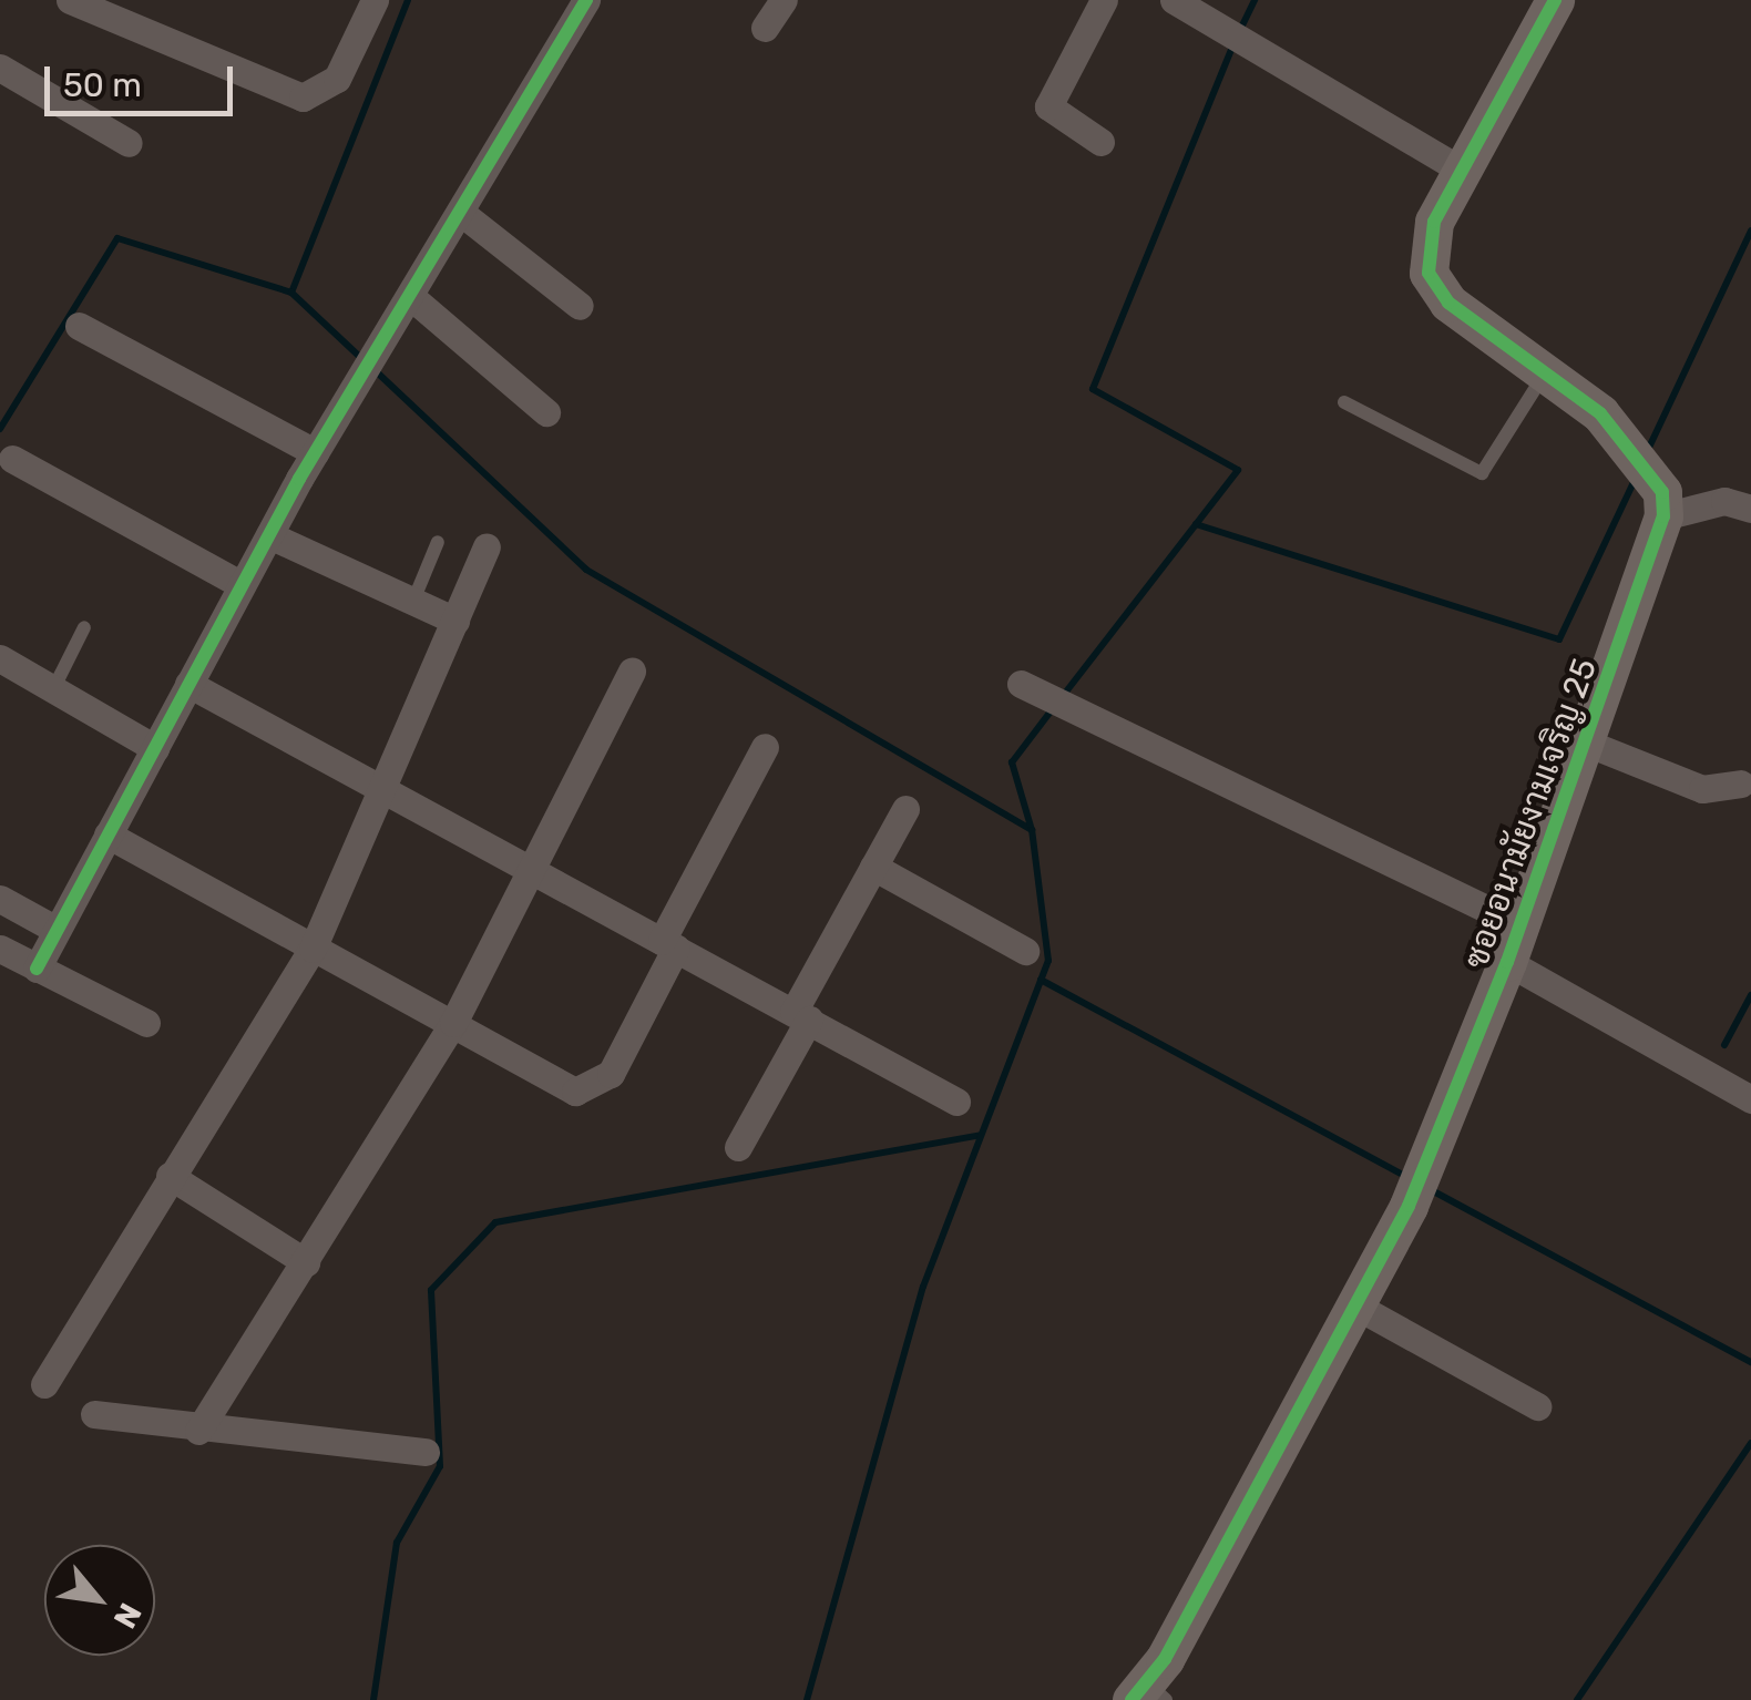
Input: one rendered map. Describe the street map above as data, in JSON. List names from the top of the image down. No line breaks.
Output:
{"streets":{"street":["ซอยอนามัยงามเจริญ 25"]},"scale_bar":"50 m","north":"bottom right"}
